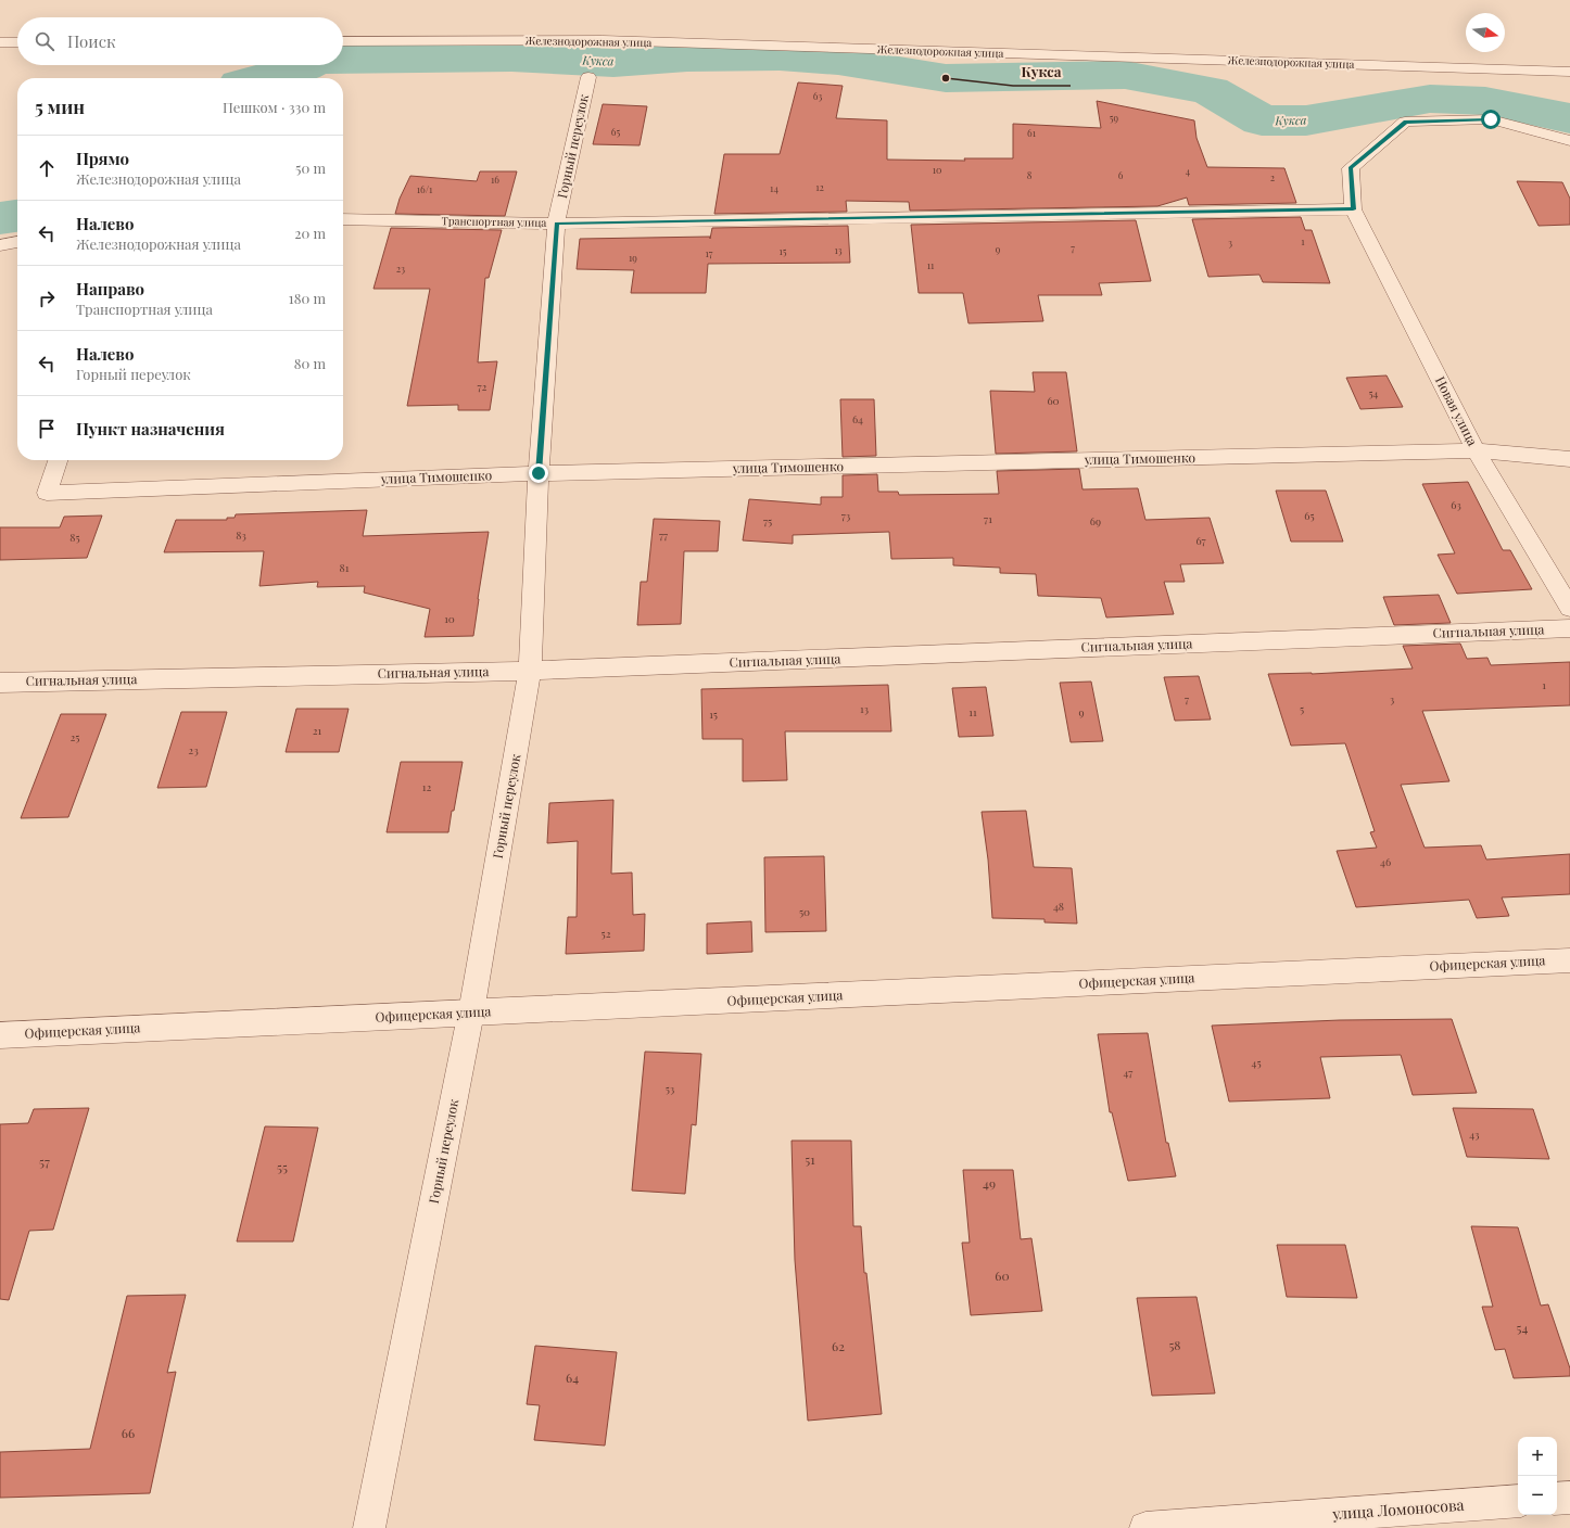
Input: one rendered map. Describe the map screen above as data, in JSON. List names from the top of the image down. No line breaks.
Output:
{"streets":{"street":["Железнодорожная улица","Горный переулок","Транспортная улица","Новая улица","улица Тимошенко","Сигнальная улица","Офицерская улица","улица Ломоносова"]},"crossings":[["Горный переулок","Транспортная улица"],["Горный переулок","улица Тимошенко"],["Горный переулок","Сигнальная улица"],["Горный переулок","Офицерская улица"],["Транспортная улица","Новая улица"],["Новая улица","улица Тимошенко"]],"water":["Кукса"],"places":["Кукса"],"house_numbers":["63","59","65","61","10","4","8","6","2","16","12","14","16/1","1","3","7","9","13","15","17","19","11","23","72","54","60","64","63","73","65","71","75","69","83","77","85","67","81","10","1","7","3","13","5","11","9","15","21","25","23","12","46","48","50","52","45","47","53","43","51","57","55","49","60","54","58","62","64","66"],"north":"right","page":{"search":"Поиск","heading":["5 мин","Пешком · 330 m"],"list":[["Прямо","Железнодорожная улица","50 m"],["Налево","Железнодорожная улица","20 m"],["Направо","Транспортная улица","180 m"],["Налево","Горный переулок","80 m"],"Пункт назначения"],"map_buttons":["+","−"]}}
